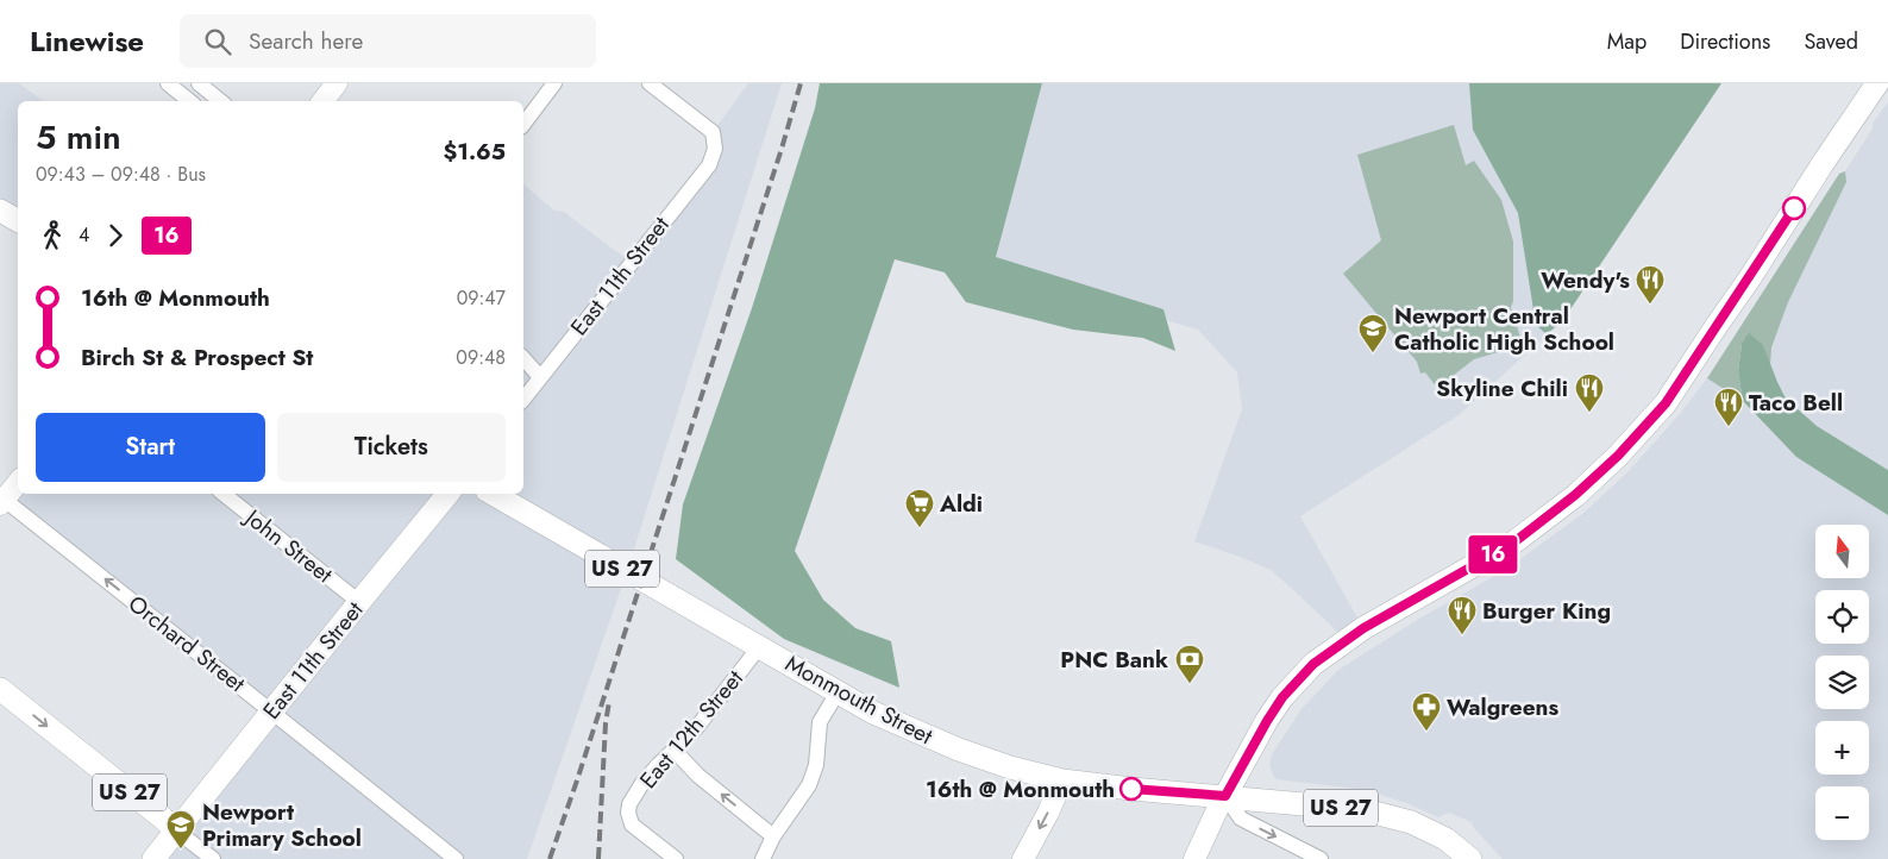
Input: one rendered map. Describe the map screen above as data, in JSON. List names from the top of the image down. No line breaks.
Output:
{"streets":{"main road":["East 11th Street","US 27","Monmouth Street"],"street":["John Street","Orchard Street","East 12th Street"]},"crossings":[["East 11th Street","John Street"],["East 11th Street","US 27"],["East 11th Street","Orchard Street"],["Monmouth Street","East 12th Street"]],"one_way":["Orchard Street"],"places":{"restaurant":["Wendy's","Skyline Chili","Taco Bell","Burger King"],"school or university":["Newport Central Catholic High School","Newport Primary School"],"supermarket":["Aldi"],"bank":["PNC Bank"],"pharmacy":["Walgreens"],"other":["16th @ Monmouth"]},"lines":["bus line 16"],"north":"top","page":{"header":"Linewise","search":"Search here","nav":["Map","Directions","Saved"],"on_map":"16","heading":["5 min","09:43 – 09:48 · Bus","$1.65"],"legs":["4","16"],"list":[{"name":"16th @ Monmouth","value":"09:47"},{"name":"Birch St & Prospect St","value":"09:48"}],"buttons":["Start","Tickets"],"map_buttons":["+","−"]}}
